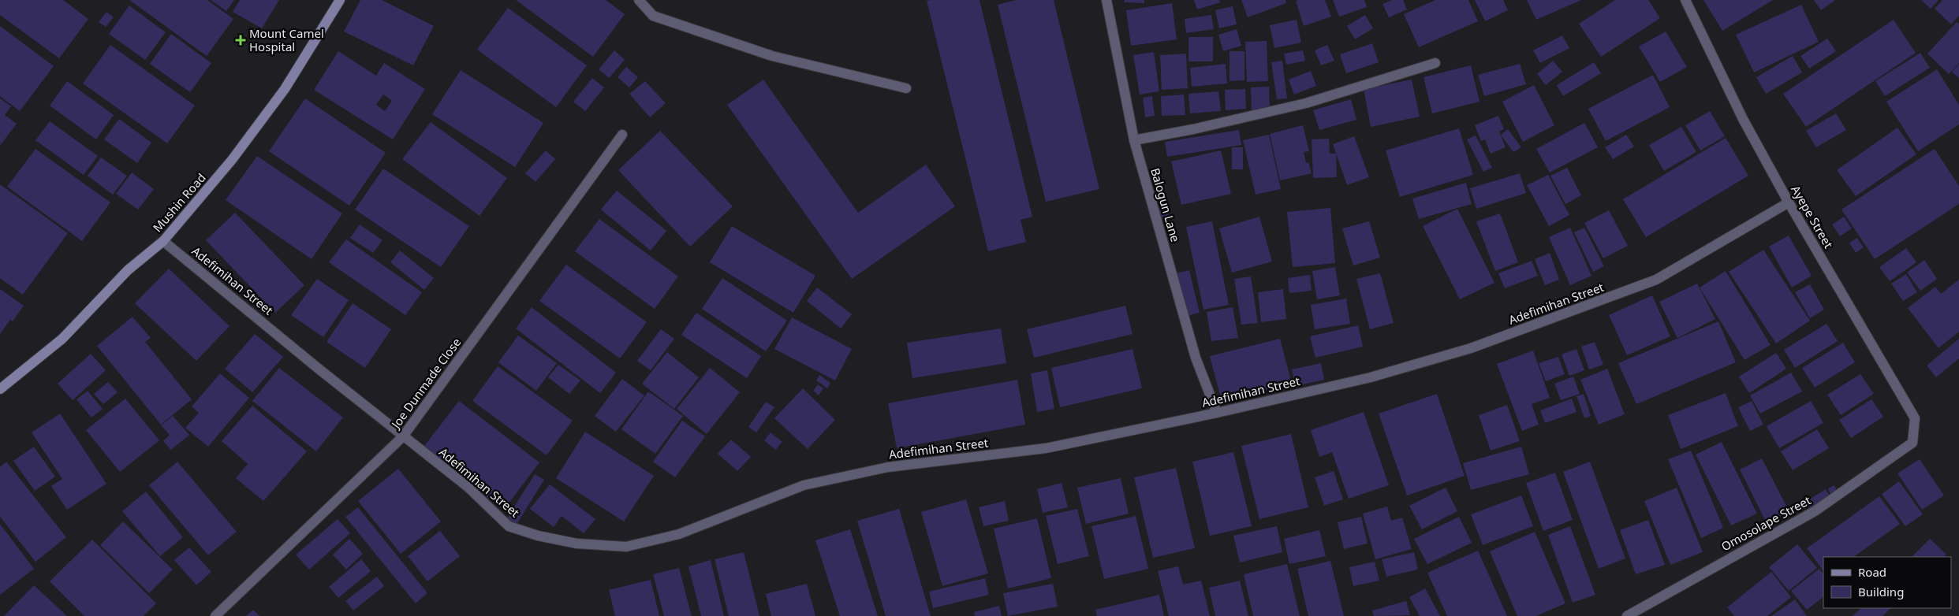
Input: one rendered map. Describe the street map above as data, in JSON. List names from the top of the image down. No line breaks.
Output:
{"streets":{"main road":["Mushin Road"],"street":["Balogun Lane","Ayepe Street","Adefimihan Street","Joe Dunmade Close","Omosolape Street"]},"crossings":[["Mushin Road","Adefimihan Street"],["Balogun Lane","Adefimihan Street"],["Ayepe Street","Adefimihan Street"],["Ayepe Street","Omosolape Street"],["Adefimihan Street","Joe Dunmade Close"]],"places":{"health":["Mount Camel Hospital"]},"legend":["Road","Building"]}
